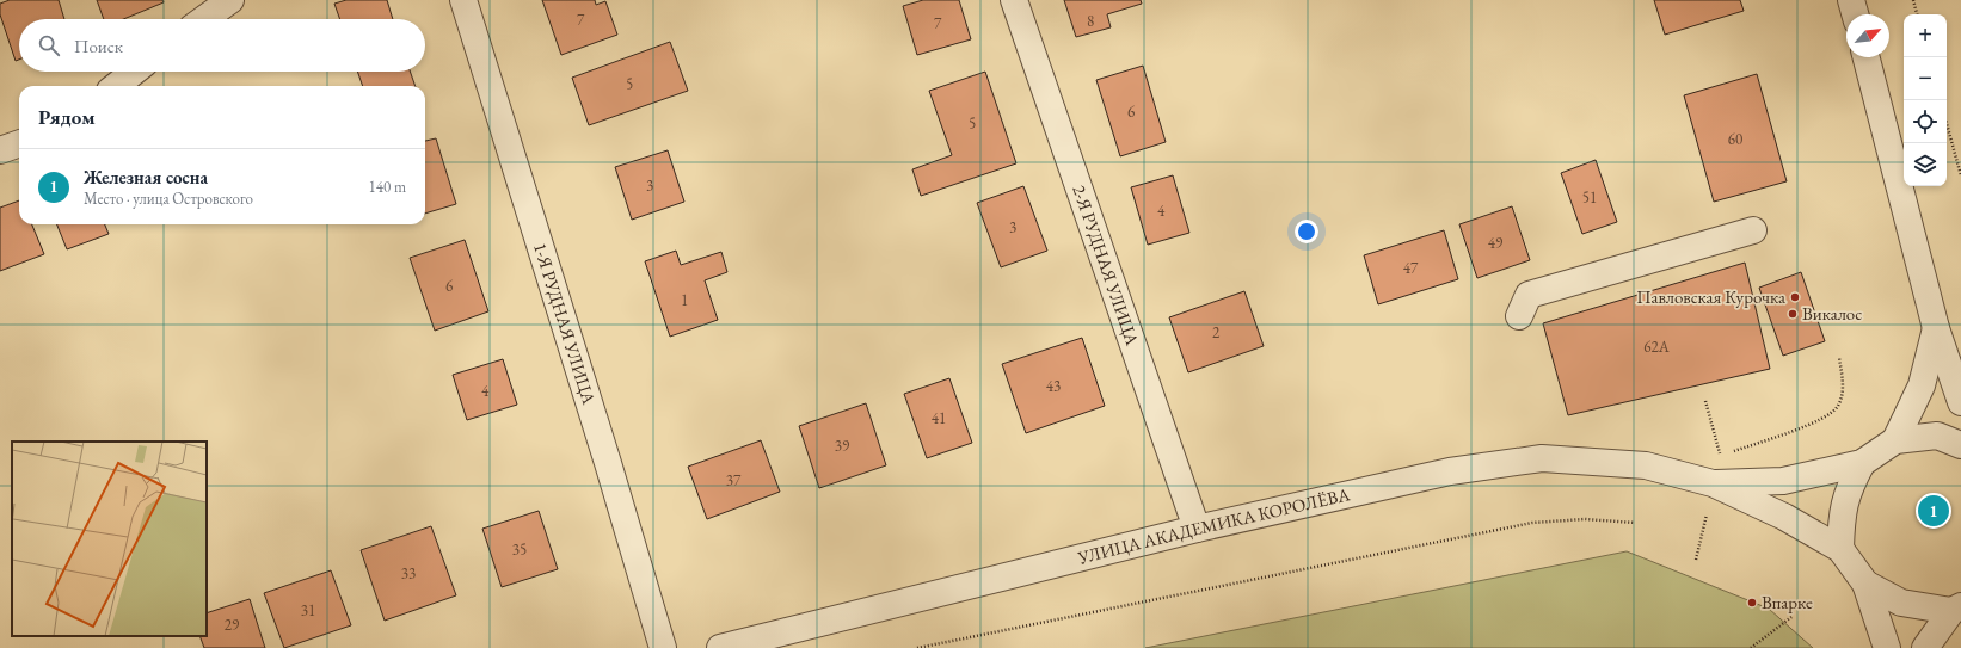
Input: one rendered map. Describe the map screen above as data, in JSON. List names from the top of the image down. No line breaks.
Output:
{"streets":{"street":["2-Я РУДНАЯ УЛИЦА","1-Я РУДНАЯ УЛИЦА","УЛИЦА АКАДЕМИКА КОРОЛЁВА"]},"crossings":[["2-Я РУДНАЯ УЛИЦА","УЛИЦА АКАДЕМИКА КОРОЛЁВА"]],"places":["Павловская Курочка","Викалос","Впарке"],"house_numbers":["7","8","7","5","6","5","60","3","51","4","3","49","47","6","1","2","62А","43","4","41","39","37","35","33","31","29"],"north":"top right","page":{"map_buttons":["+","−"],"search":"Поиск","heading":"Рядом","list":[{"mark":"1","name":"Железная сосна","note":"Место · улица Островского","value":"140 m"}],"pins":"1"}}
